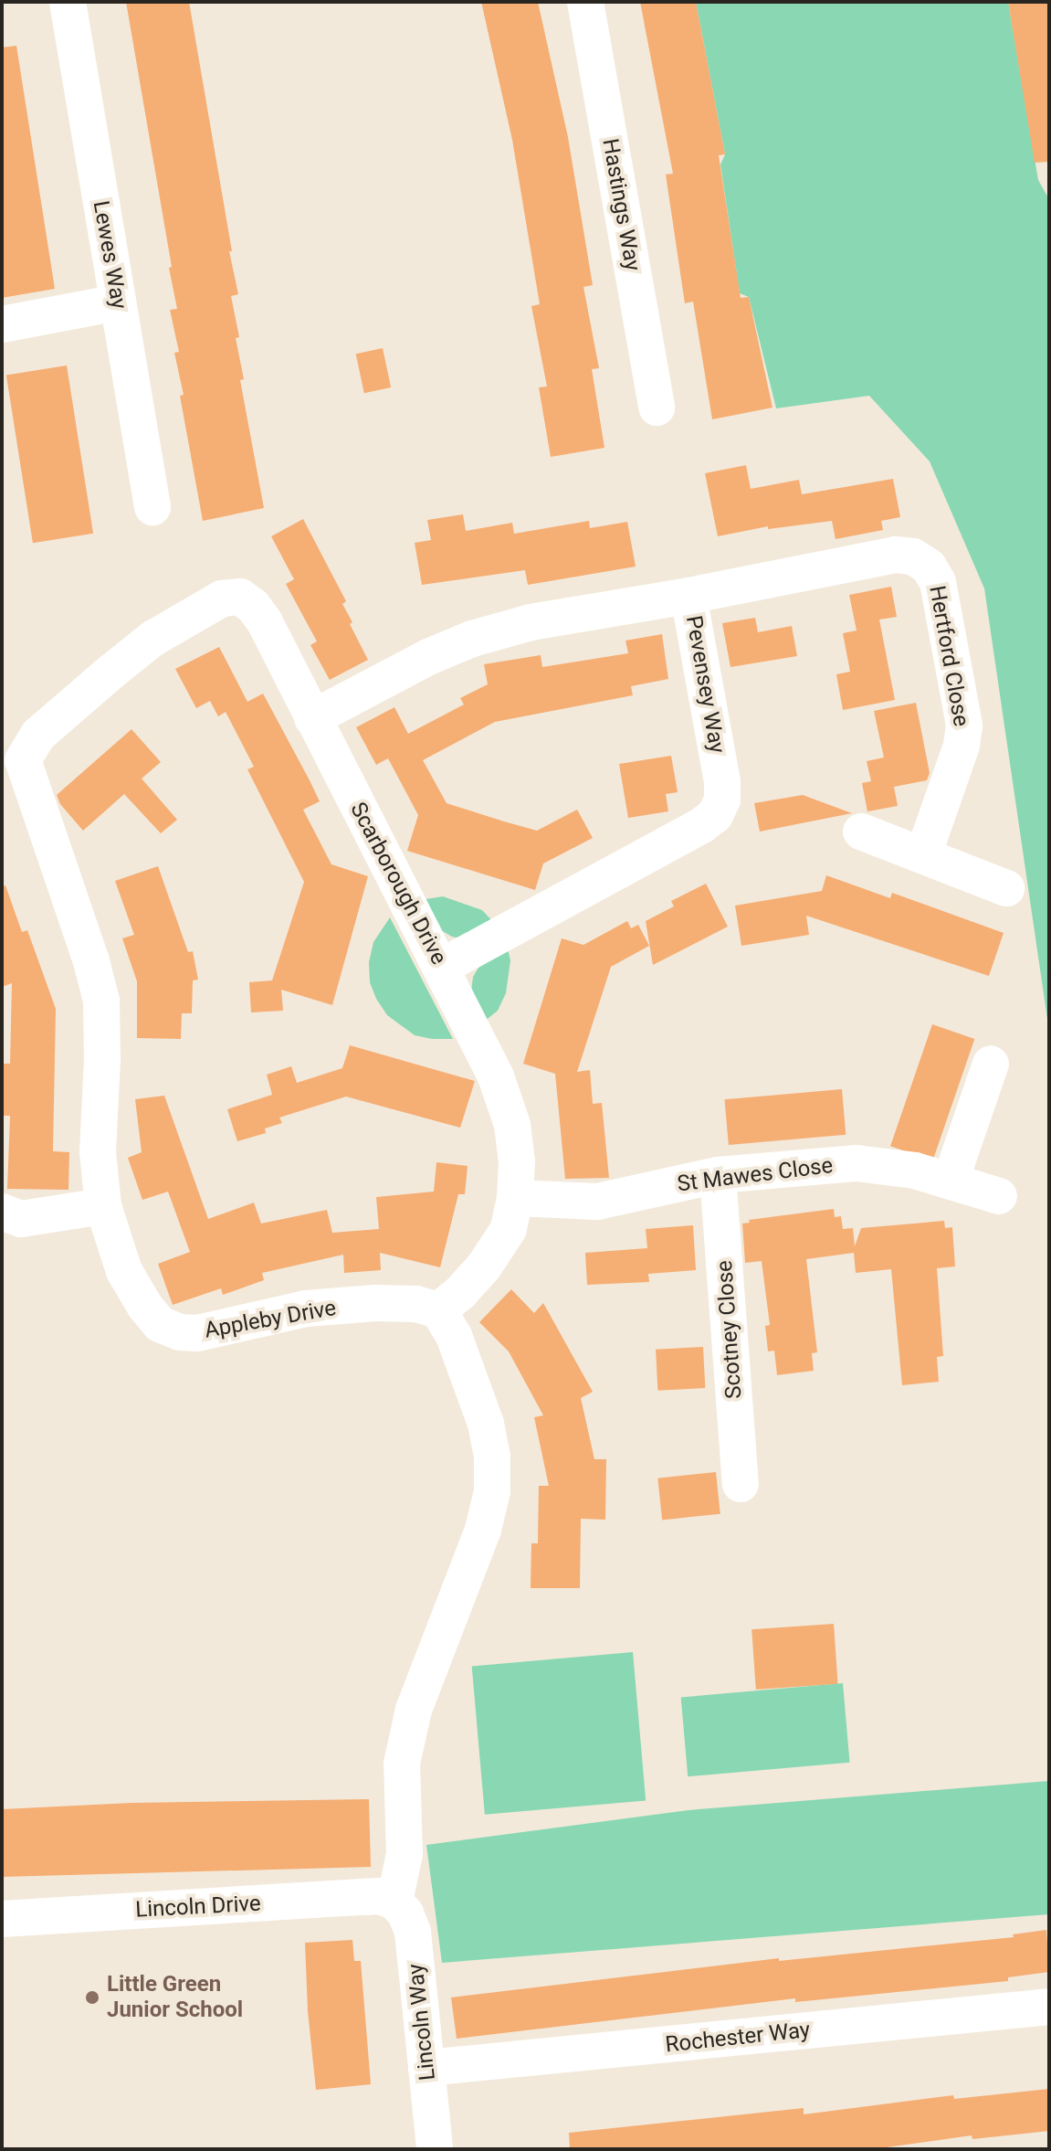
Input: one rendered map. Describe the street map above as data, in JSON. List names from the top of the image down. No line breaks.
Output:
{"streets":{"street":["Hastings Way","Lewes Way","Hertford Close","Pevensey Way","Scarborough Drive","St Mawes Close","Appleby Drive","Scotney Close","Lincoln Drive","Lincoln Way","Rochester Way"]},"crossings":[["Hertford Close","Pevensey Way"],["Pevensey Way","Scarborough Drive"],["Scarborough Drive","St Mawes Close"],["Scarborough Drive","Appleby Drive"],["St Mawes Close","Scotney Close"],["Lincoln Drive","Lincoln Way"],["Lincoln Way","Rochester Way"]],"places":["Little Green Junior School"]}
